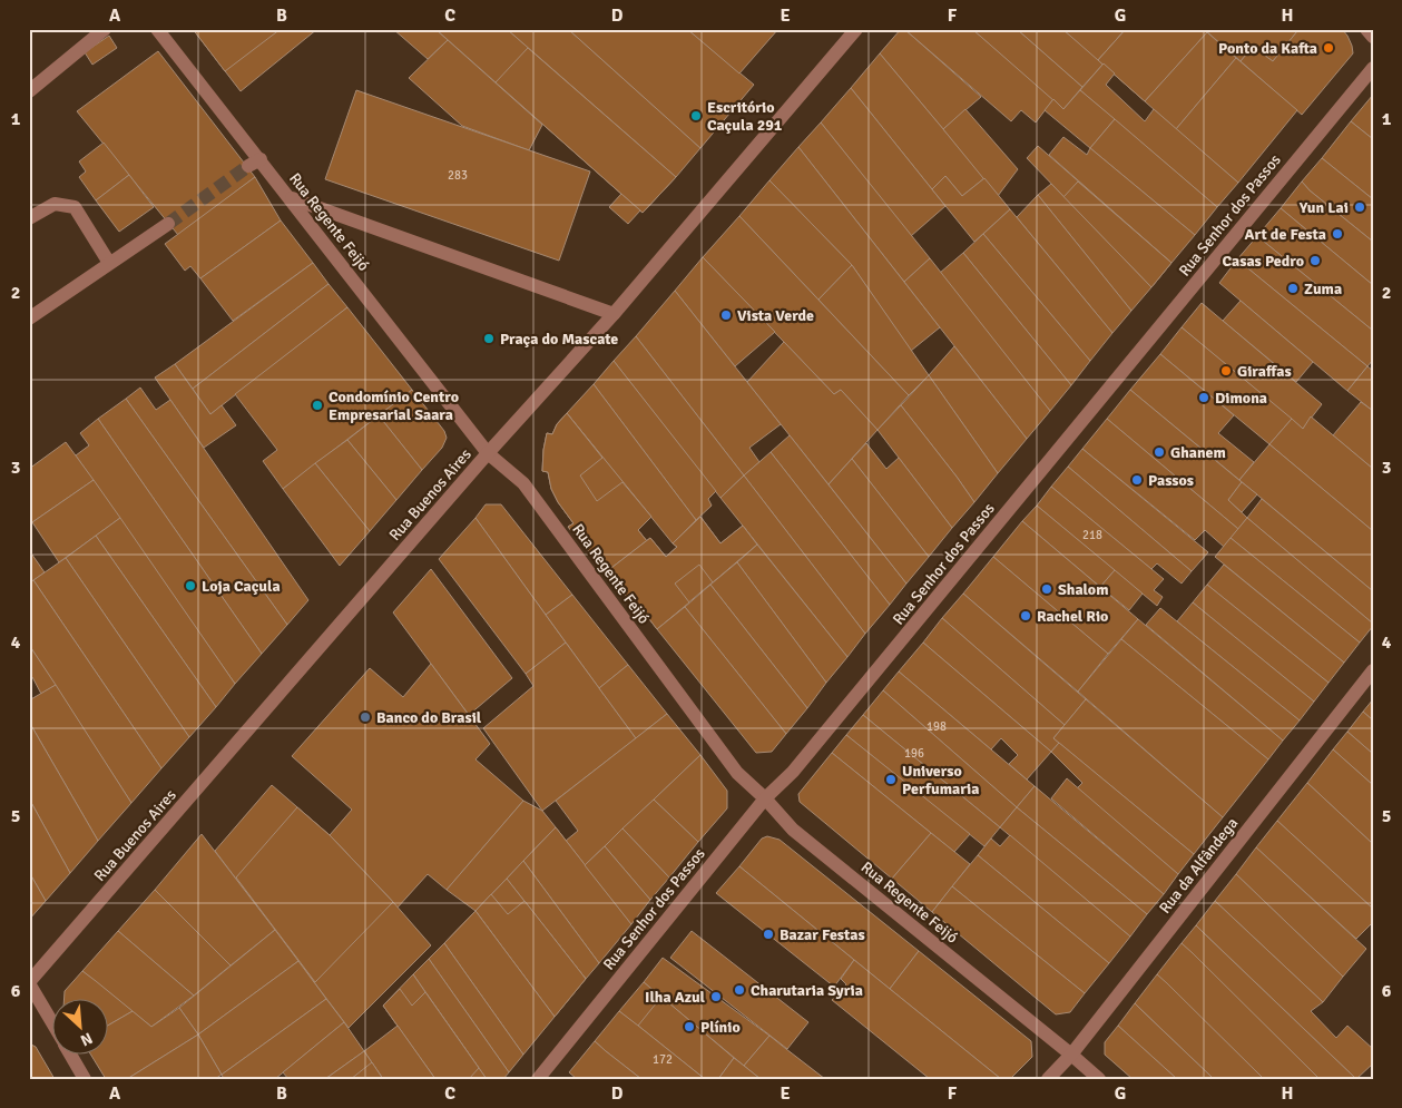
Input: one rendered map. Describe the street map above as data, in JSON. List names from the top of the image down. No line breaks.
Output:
{"streets":{"street":["Rua Senhor dos Passos","Rua Regente Feijó","Rua Buenos Aires","Rua da Alfândega"]},"crossings":[["Rua Senhor dos Passos","Rua Regente Feijó"],["Rua Regente Feijó","Rua Buenos Aires"],["Rua Regente Feijó","Rua da Alfândega"]],"places":["Ponto da Kafta","Escritório Caçula 291","Yun Lai","Art de Festa","Casas Pedro","Zuma","Vista Verde","Praça do Mascate","Giraffas","Dimona","Condomínio Centro Empresarial Saara","Ghanem","Passos","Loja Caçula","Shalom","Rachel Rio","Banco do Brasil","Universo Perfumaria","Bazar Festas","Charutaria Syria","Ilha Azul","Plínio"],"house_numbers":["283","218","198","196","172"],"north":"bottom right","grid":{"columns":["A","B","C","D","E","F","G","H"],"rows":["1","2","3","4","5","6"]}}
